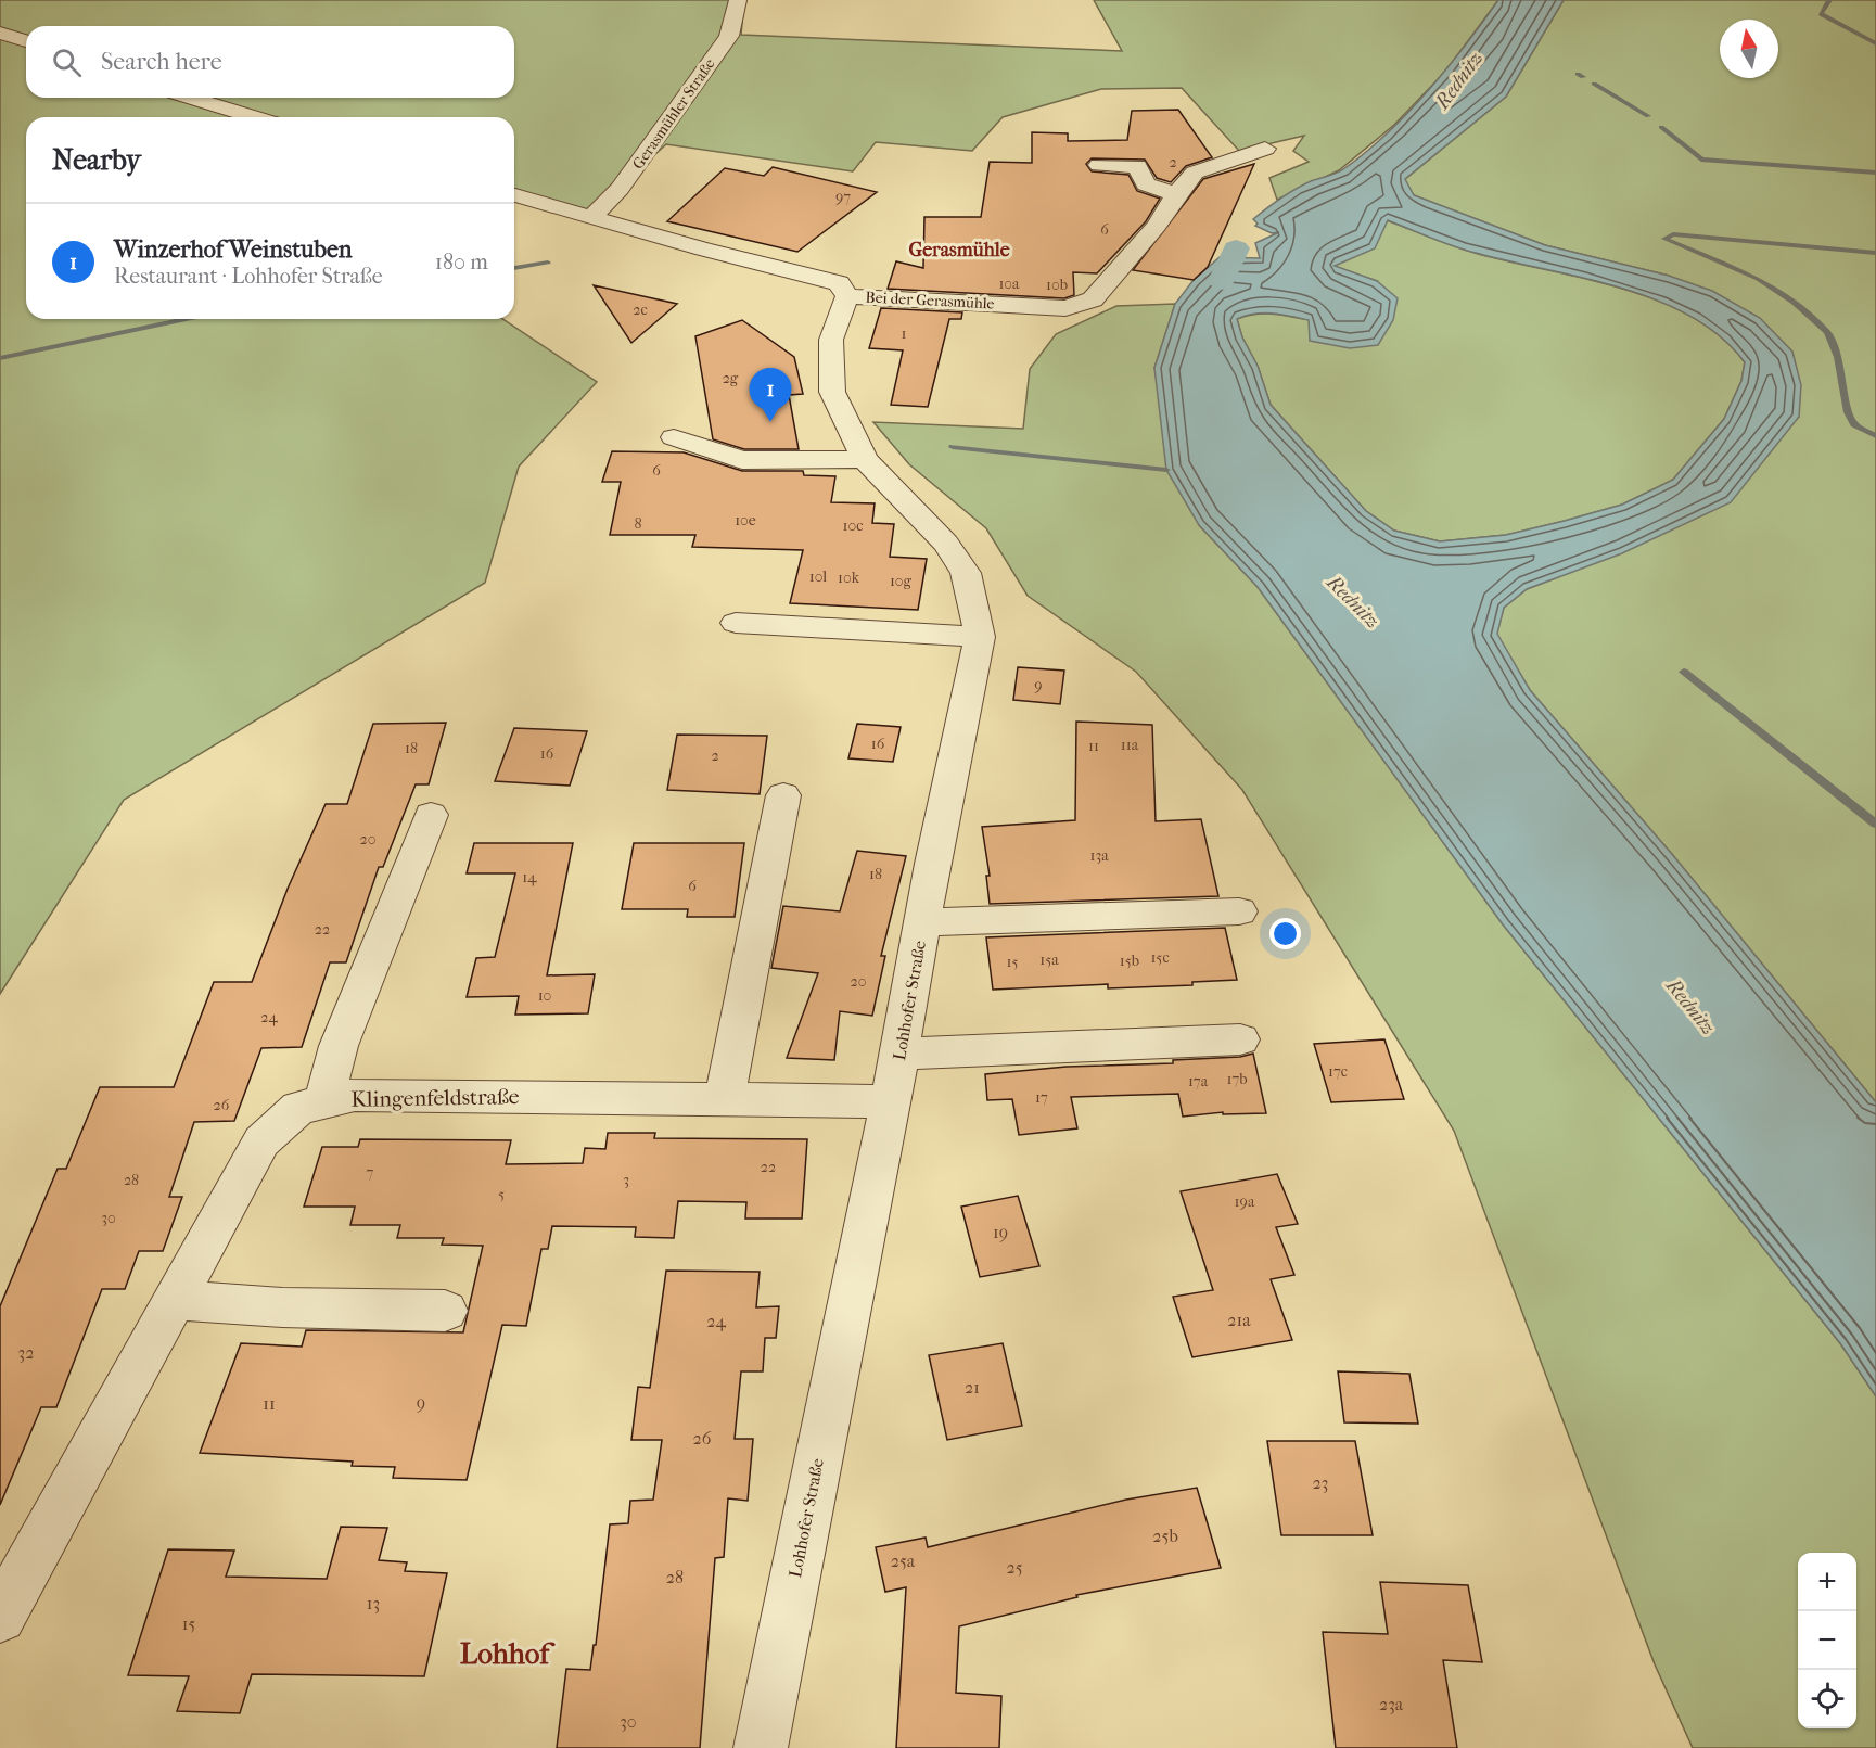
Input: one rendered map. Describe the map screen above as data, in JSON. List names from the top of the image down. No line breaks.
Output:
{"streets":{"street":["Gerasmühler Straße","Bei der Gerasmühle","Lohhofer Straße","Klingenfeldstraße"]},"crossings":[["Gerasmühler Straße","Bei der Gerasmühle"],["Bei der Gerasmühle","Lohhofer Straße"],["Lohhofer Straße","Klingenfeldstraße"]],"districts":["Gerasmühle","Lohhof"],"water":["Rednitz"],"house_numbers":["2","97","6","10a","10b","2c","1","2g","6","10e","8","10c","10l","10k","10g","9","16","11a","11","18","16","2","20","13a","18","14","6","22","15c","15a","15b","15","20","10","24","17c","17b","17a","17","26","22","7","28","3","5","19a","30","19","21a","24","32","21","9","11","26","23","25b","25a","25","28","13","15","23a","30"],"north":"top","page":{"search":"Search here","heading":"Nearby","list":[{"mark":"1","name":"Winzerhof Weinstuben","note":"Restaurant · Lohhofer Straße","value":"180 m"}],"pins":"1","map_buttons":["+","−"]}}
